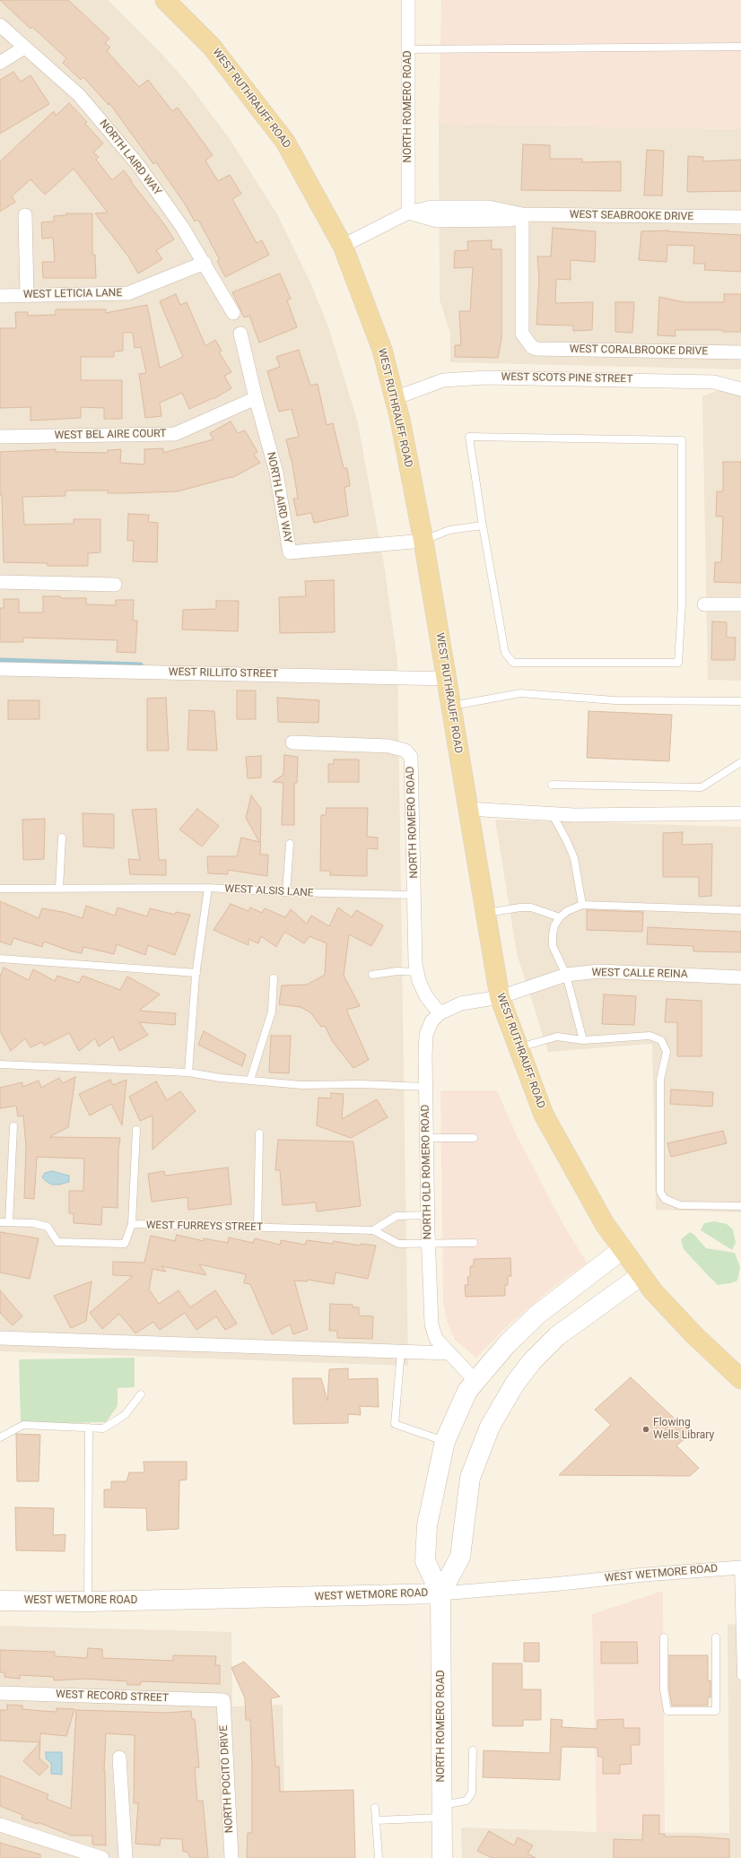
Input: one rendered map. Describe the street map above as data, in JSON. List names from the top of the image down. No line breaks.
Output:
{"streets":{"main road":["WEST RUTHRAUFF ROAD"],"street":["NORTH ROMERO ROAD","NORTH LAIRD WAY","WEST SEABROOKE DRIVE","WEST LETICIA LANE","WEST CORALBROOKE DRIVE","WEST SCOTS PINE STREET","WEST BEL AIRE COURT","WEST RILLITO STREET","WEST CALLE REINA","NORTH OLD ROMERO ROAD","WEST WETMORE ROAD","WEST RECORD STREET","NORTH POCITO DRIVE"],"lane":["WEST ALSIS LANE","WEST FURREYS STREET"]},"crossings":[["WEST RUTHRAUFF ROAD","NORTH ROMERO ROAD"],["WEST RUTHRAUFF ROAD","NORTH LAIRD WAY"],["WEST RUTHRAUFF ROAD","WEST SCOTS PINE STREET"],["WEST RUTHRAUFF ROAD","WEST RILLITO STREET"],["WEST RUTHRAUFF ROAD","WEST CALLE REINA"],["WEST RUTHRAUFF ROAD","NORTH OLD ROMERO ROAD"],["NORTH ROMERO ROAD","WEST SEABROOKE DRIVE"],["NORTH ROMERO ROAD","WEST ALSIS LANE"],["NORTH ROMERO ROAD","NORTH OLD ROMERO ROAD"],["NORTH ROMERO ROAD","WEST WETMORE ROAD"],["NORTH LAIRD WAY","WEST LETICIA LANE"],["NORTH LAIRD WAY","WEST BEL AIRE COURT"],["WEST SEABROOKE DRIVE","WEST CORALBROOKE DRIVE"],["WEST CALLE REINA","NORTH OLD ROMERO ROAD"],["WEST RECORD STREET","NORTH POCITO DRIVE"]],"places":["Flowing Wells Library"]}
